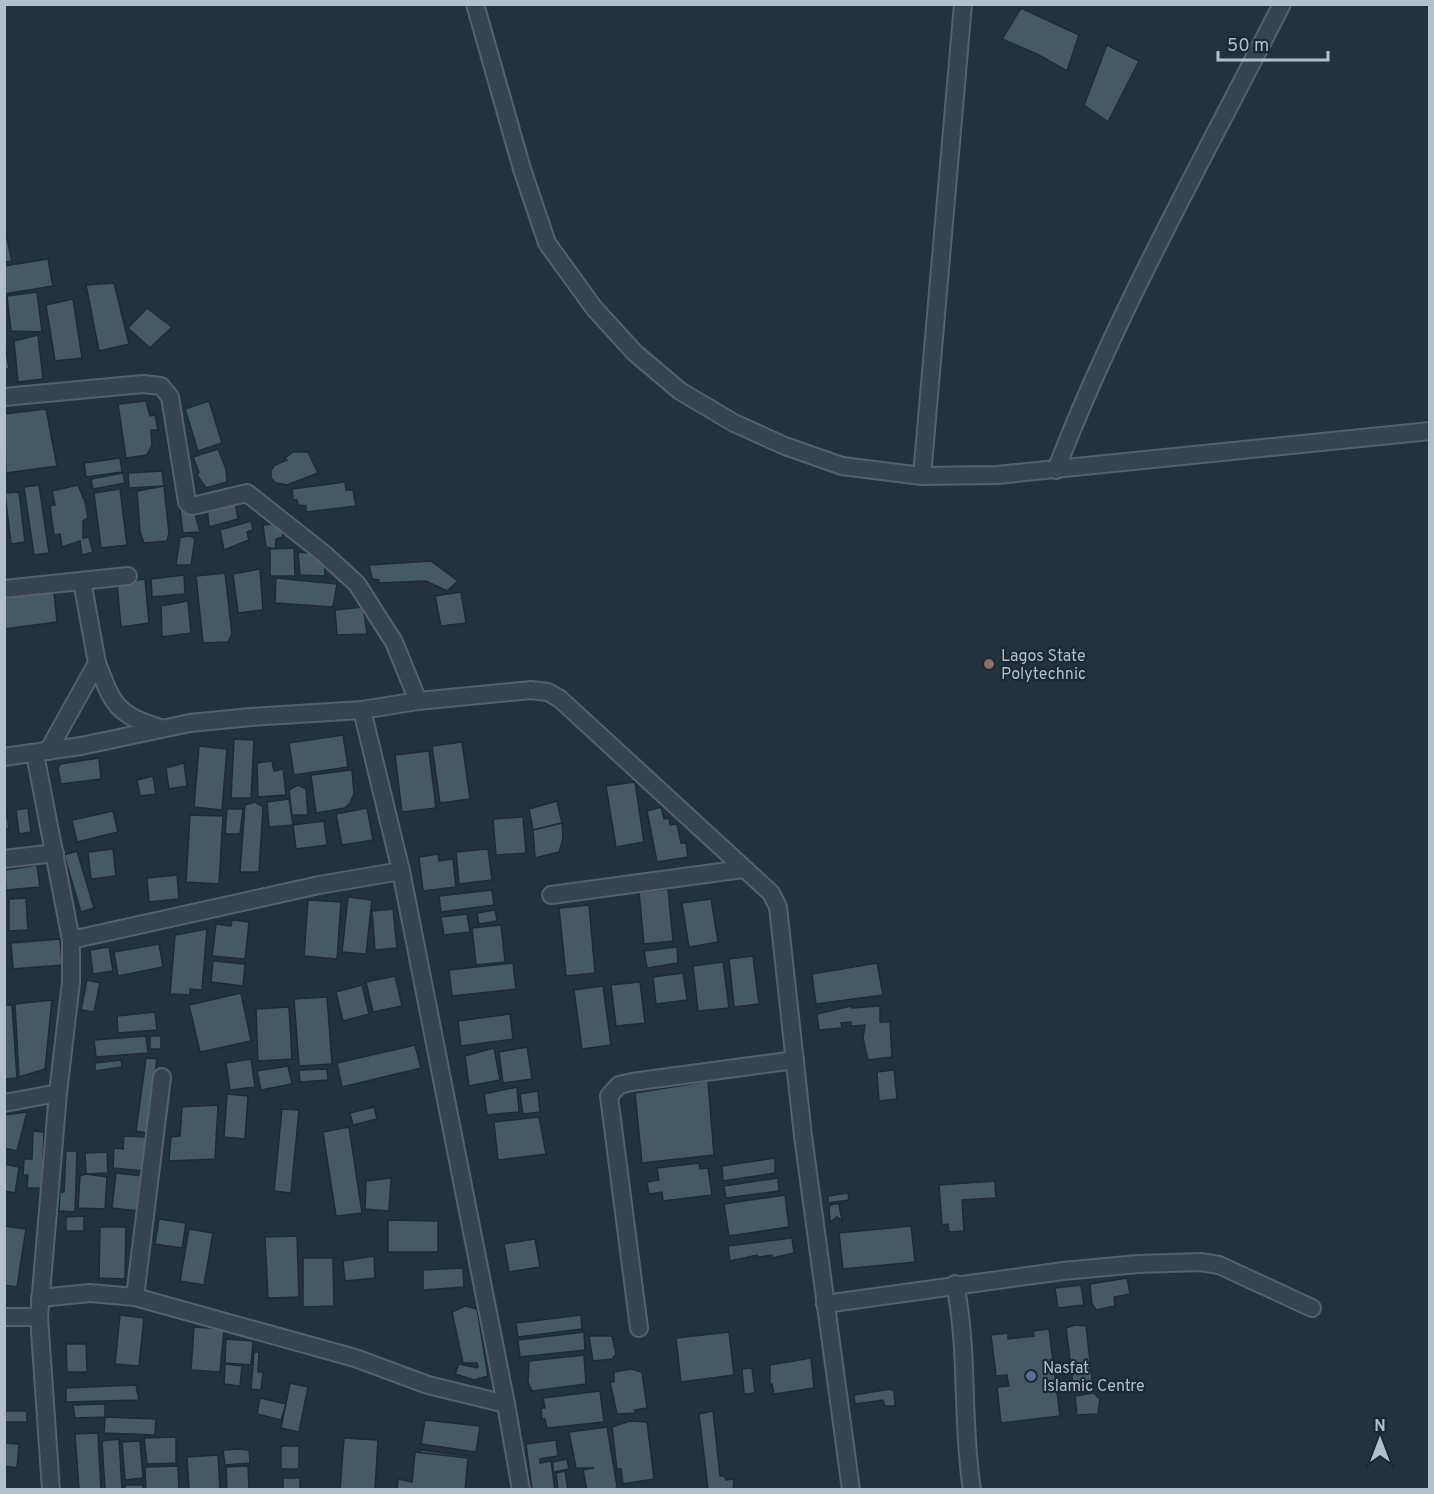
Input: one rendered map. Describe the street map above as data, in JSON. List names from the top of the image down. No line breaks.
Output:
{"places":["Lagos State Polytechnic","Nasfat Islamic Centre"],"scale_bar":"50 m","north":"top"}
